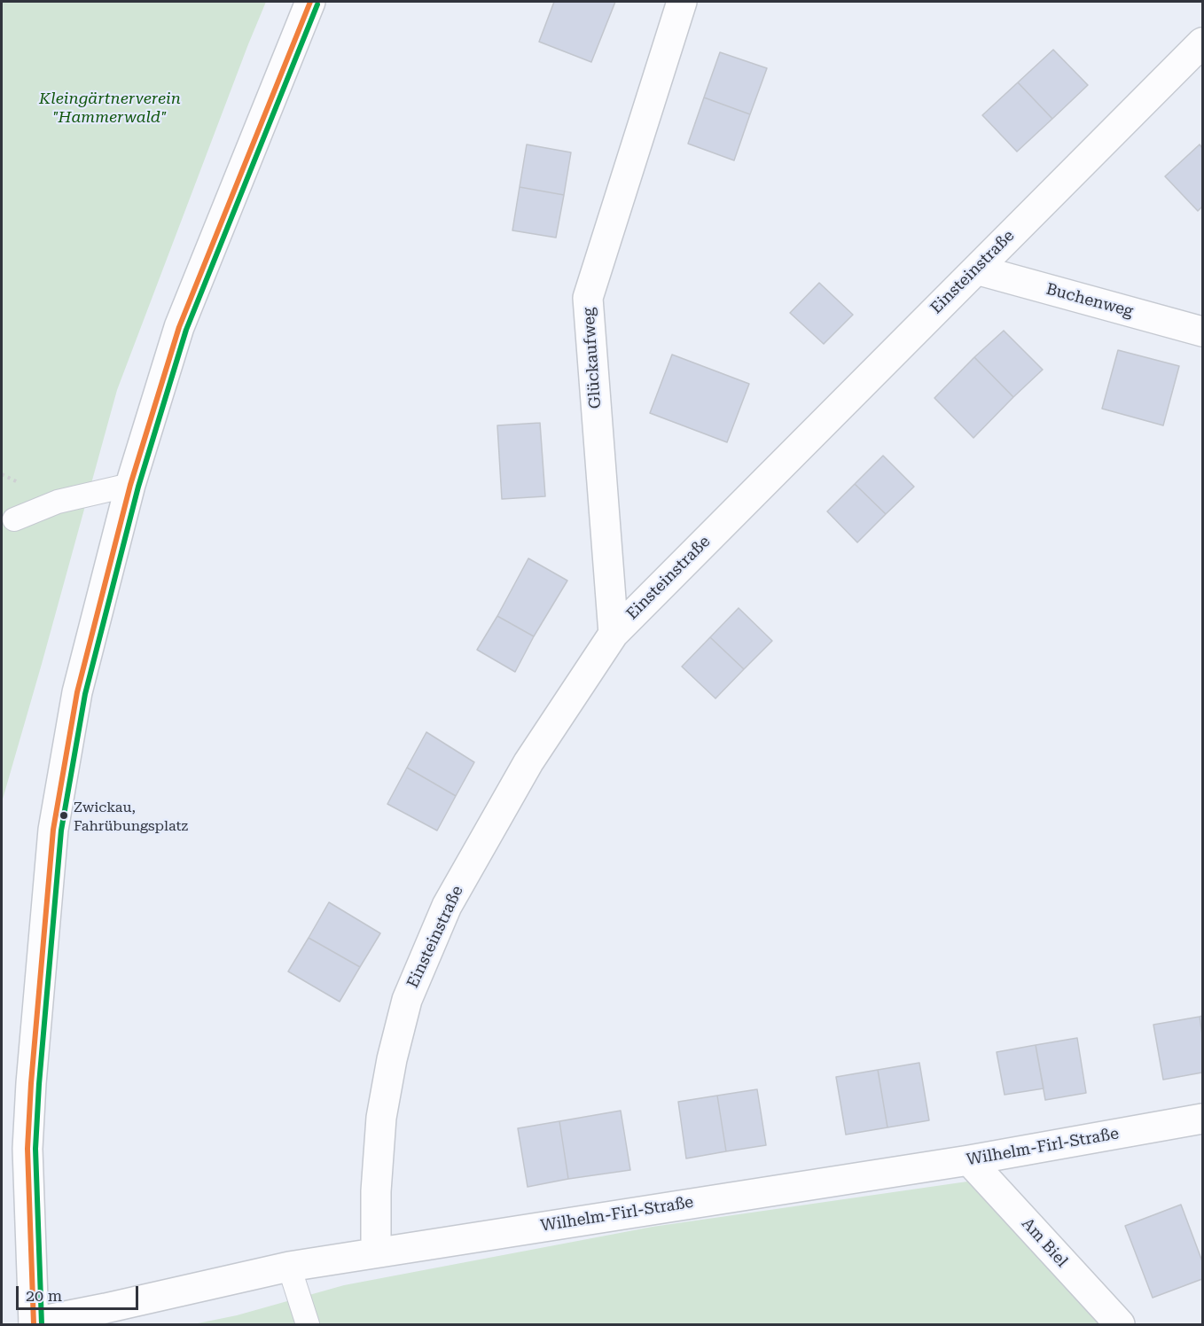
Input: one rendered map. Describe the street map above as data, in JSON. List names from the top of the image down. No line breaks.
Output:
{"streets":{"street":["Einsteinstraße","Buchenweg","Glückaufweg","Wilhelm-Firl-Straße","Am Biel"]},"crossings":[["Einsteinstraße","Buchenweg"],["Einsteinstraße","Glückaufweg"],["Einsteinstraße","Wilhelm-Firl-Straße"],["Wilhelm-Firl-Straße","Am Biel"]],"parks":["Kleingärtnerverein \"Hammerwald\""],"places":["Zwickau, Fahrübungsplatz"],"scale_bar":"20 m"}
